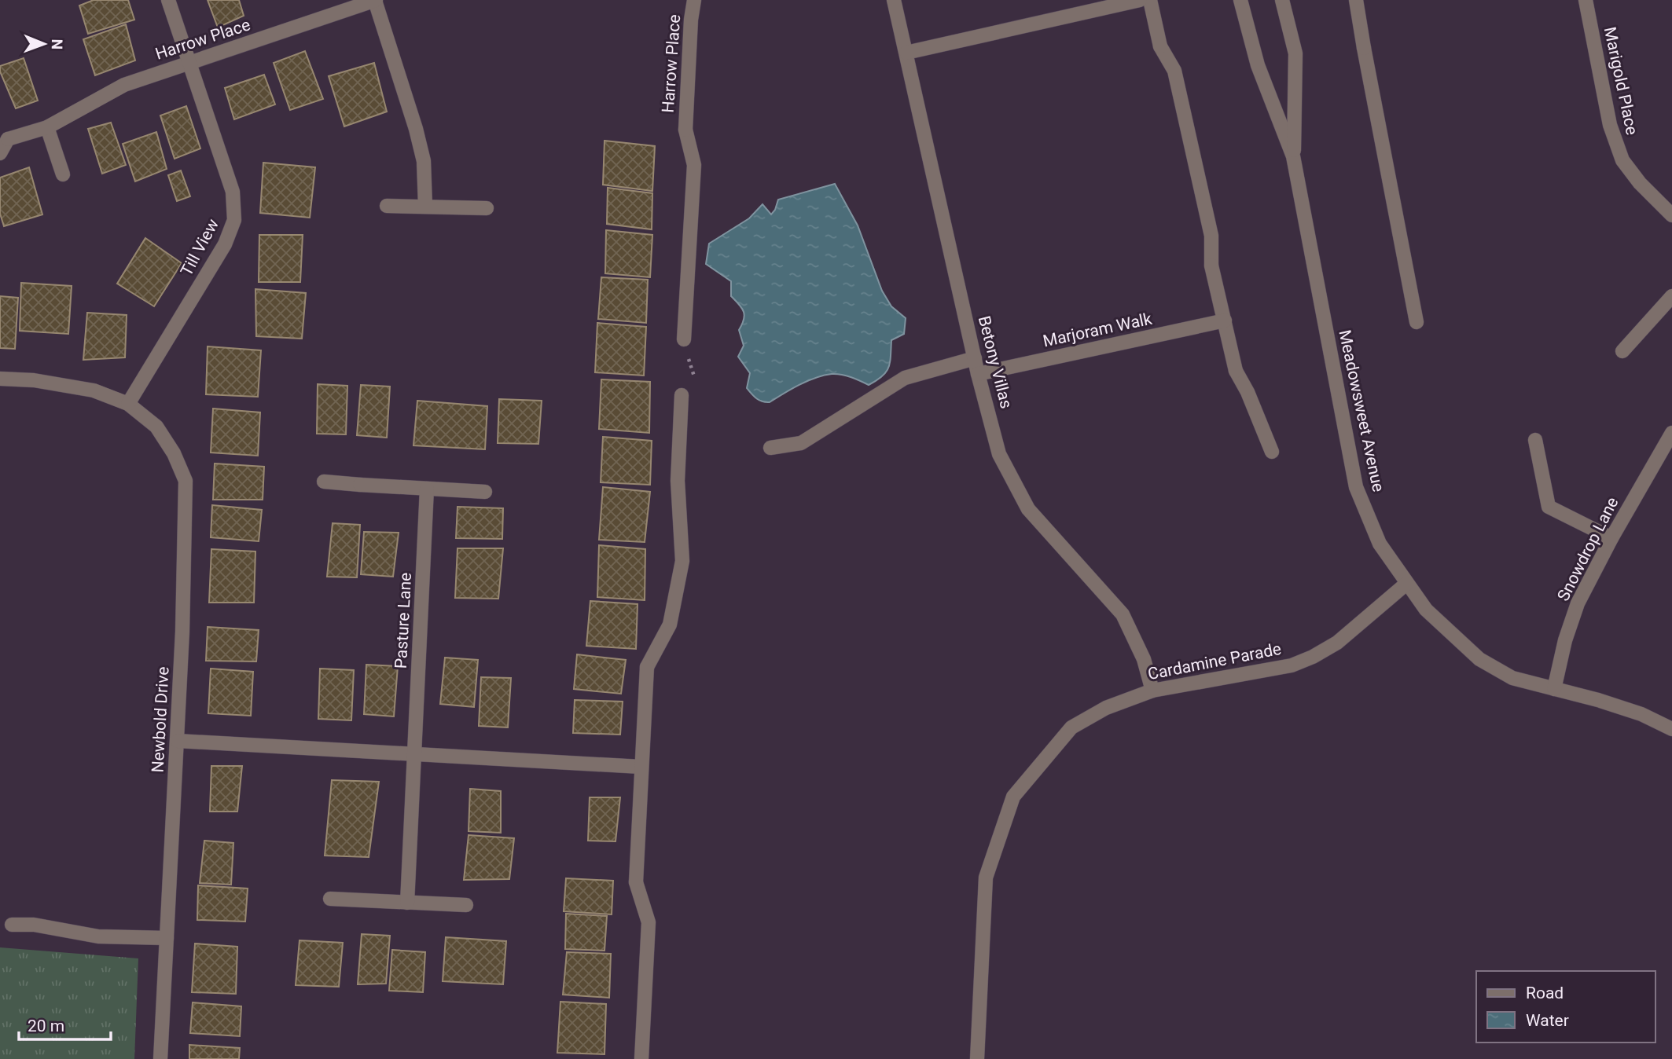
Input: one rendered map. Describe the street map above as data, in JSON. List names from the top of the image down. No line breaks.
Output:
{"streets":{"street":["Harrow Place","Marigold Place","Till View","Marjoram Walk","Betony Villas","Meadowsweet Avenue","Snowdrop Lane","Pasture Lane","Cardamine Parade","Newbold Drive"]},"crossings":[["Harrow Place","Till View"],["Till View","Newbold Drive"],["Marjoram Walk","Betony Villas"],["Betony Villas","Cardamine Parade"],["Meadowsweet Avenue","Snowdrop Lane"],["Meadowsweet Avenue","Cardamine Parade"]],"legend":["Road","Water"],"scale_bar":"20 m","north":"right"}
